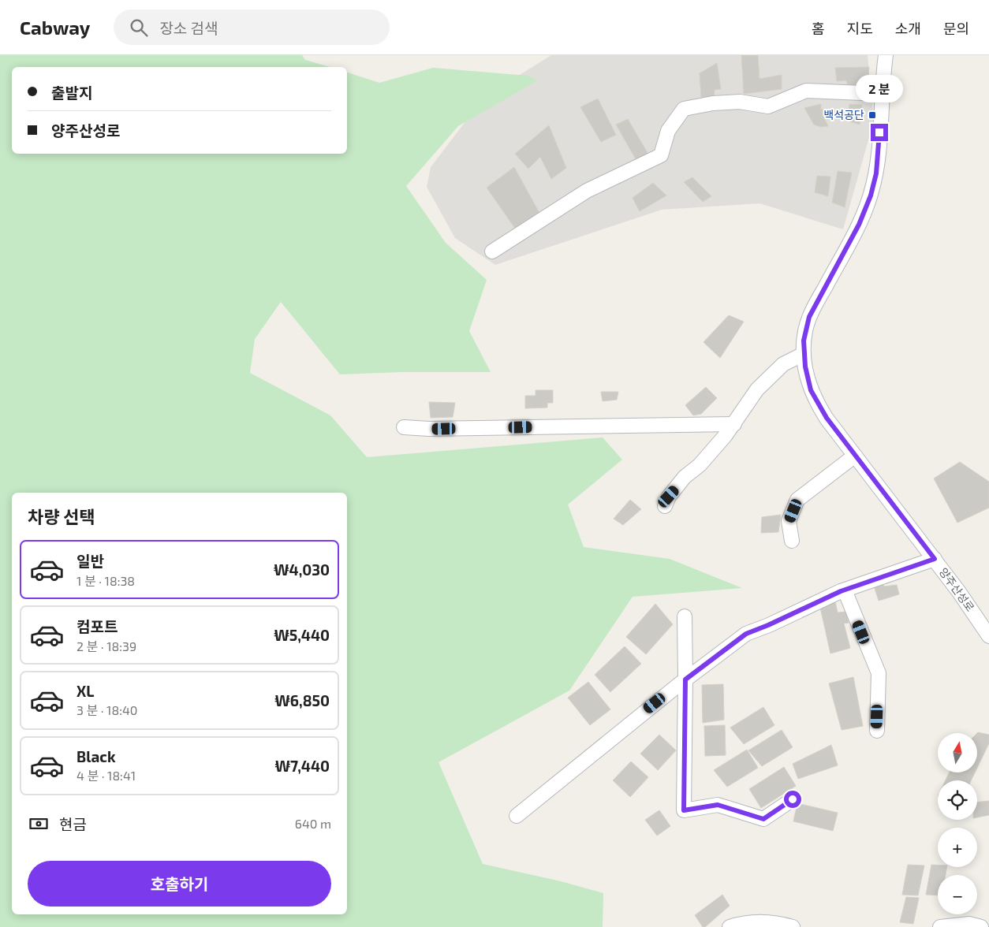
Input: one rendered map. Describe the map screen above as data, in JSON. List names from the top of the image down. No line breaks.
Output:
{"streets":{"street":["양주산성로"]},"places":{"transit":["백석공단"]},"north":"top","page":{"header":"Cabway","search":"장소 검색","nav":["홈","지도","소개","문의"],"banner":["출발지","양주산성로"],"bubble":"2 분","heading":"차량 선택","list":[{"name":"일반","note":"1 분 · 18:38","value":"₩4,030"},{"name":"컴포트","note":"2 분 · 18:39","value":"₩5,440"},{"name":"XL","note":"3 분 · 18:40","value":"₩6,850"},{"name":"Black","note":"4 분 · 18:41","value":"₩7,440"}],"map_buttons":["+","−"],"pay":["현금","640 m"],"buttons":"호출하기"}}
